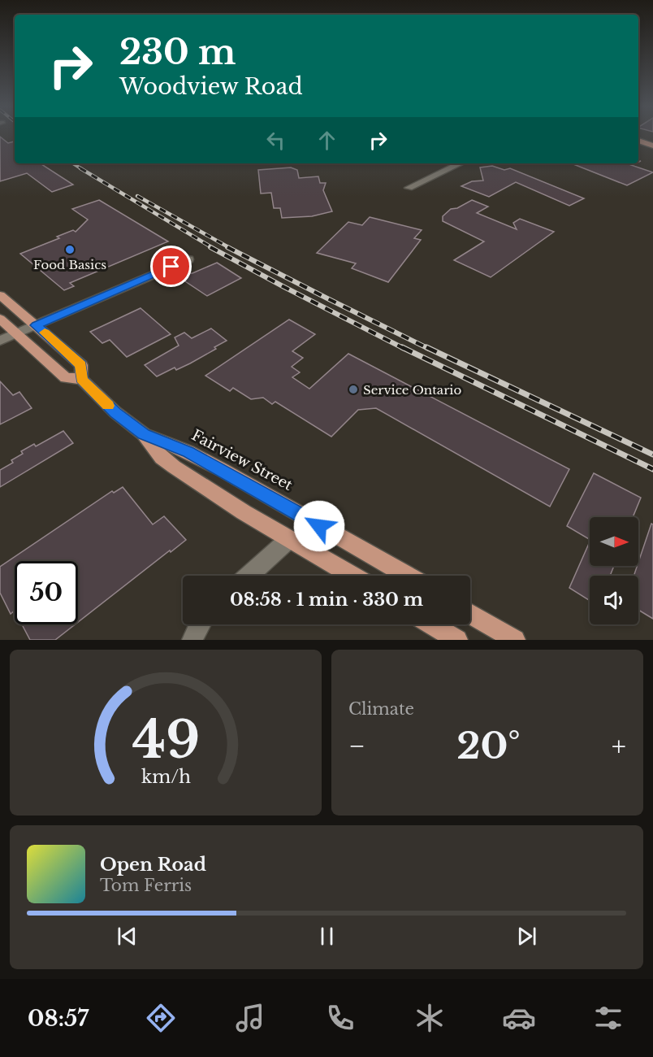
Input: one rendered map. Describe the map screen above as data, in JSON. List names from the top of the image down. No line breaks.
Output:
{"streets":{"main road":["Fairview Street"]},"places":["Food Basics","Service Ontario"],"north":"right","page":{"turn":["230 m","Woodview Road"],"limit":"50","trip":"08:58 · 1 min · 330 m","tile":"Climate","heat":["−","20°","+"],"song":["Open Road","Tom Ferris"],"tabs":"08:57","gauge":["49","km/h"]}}
